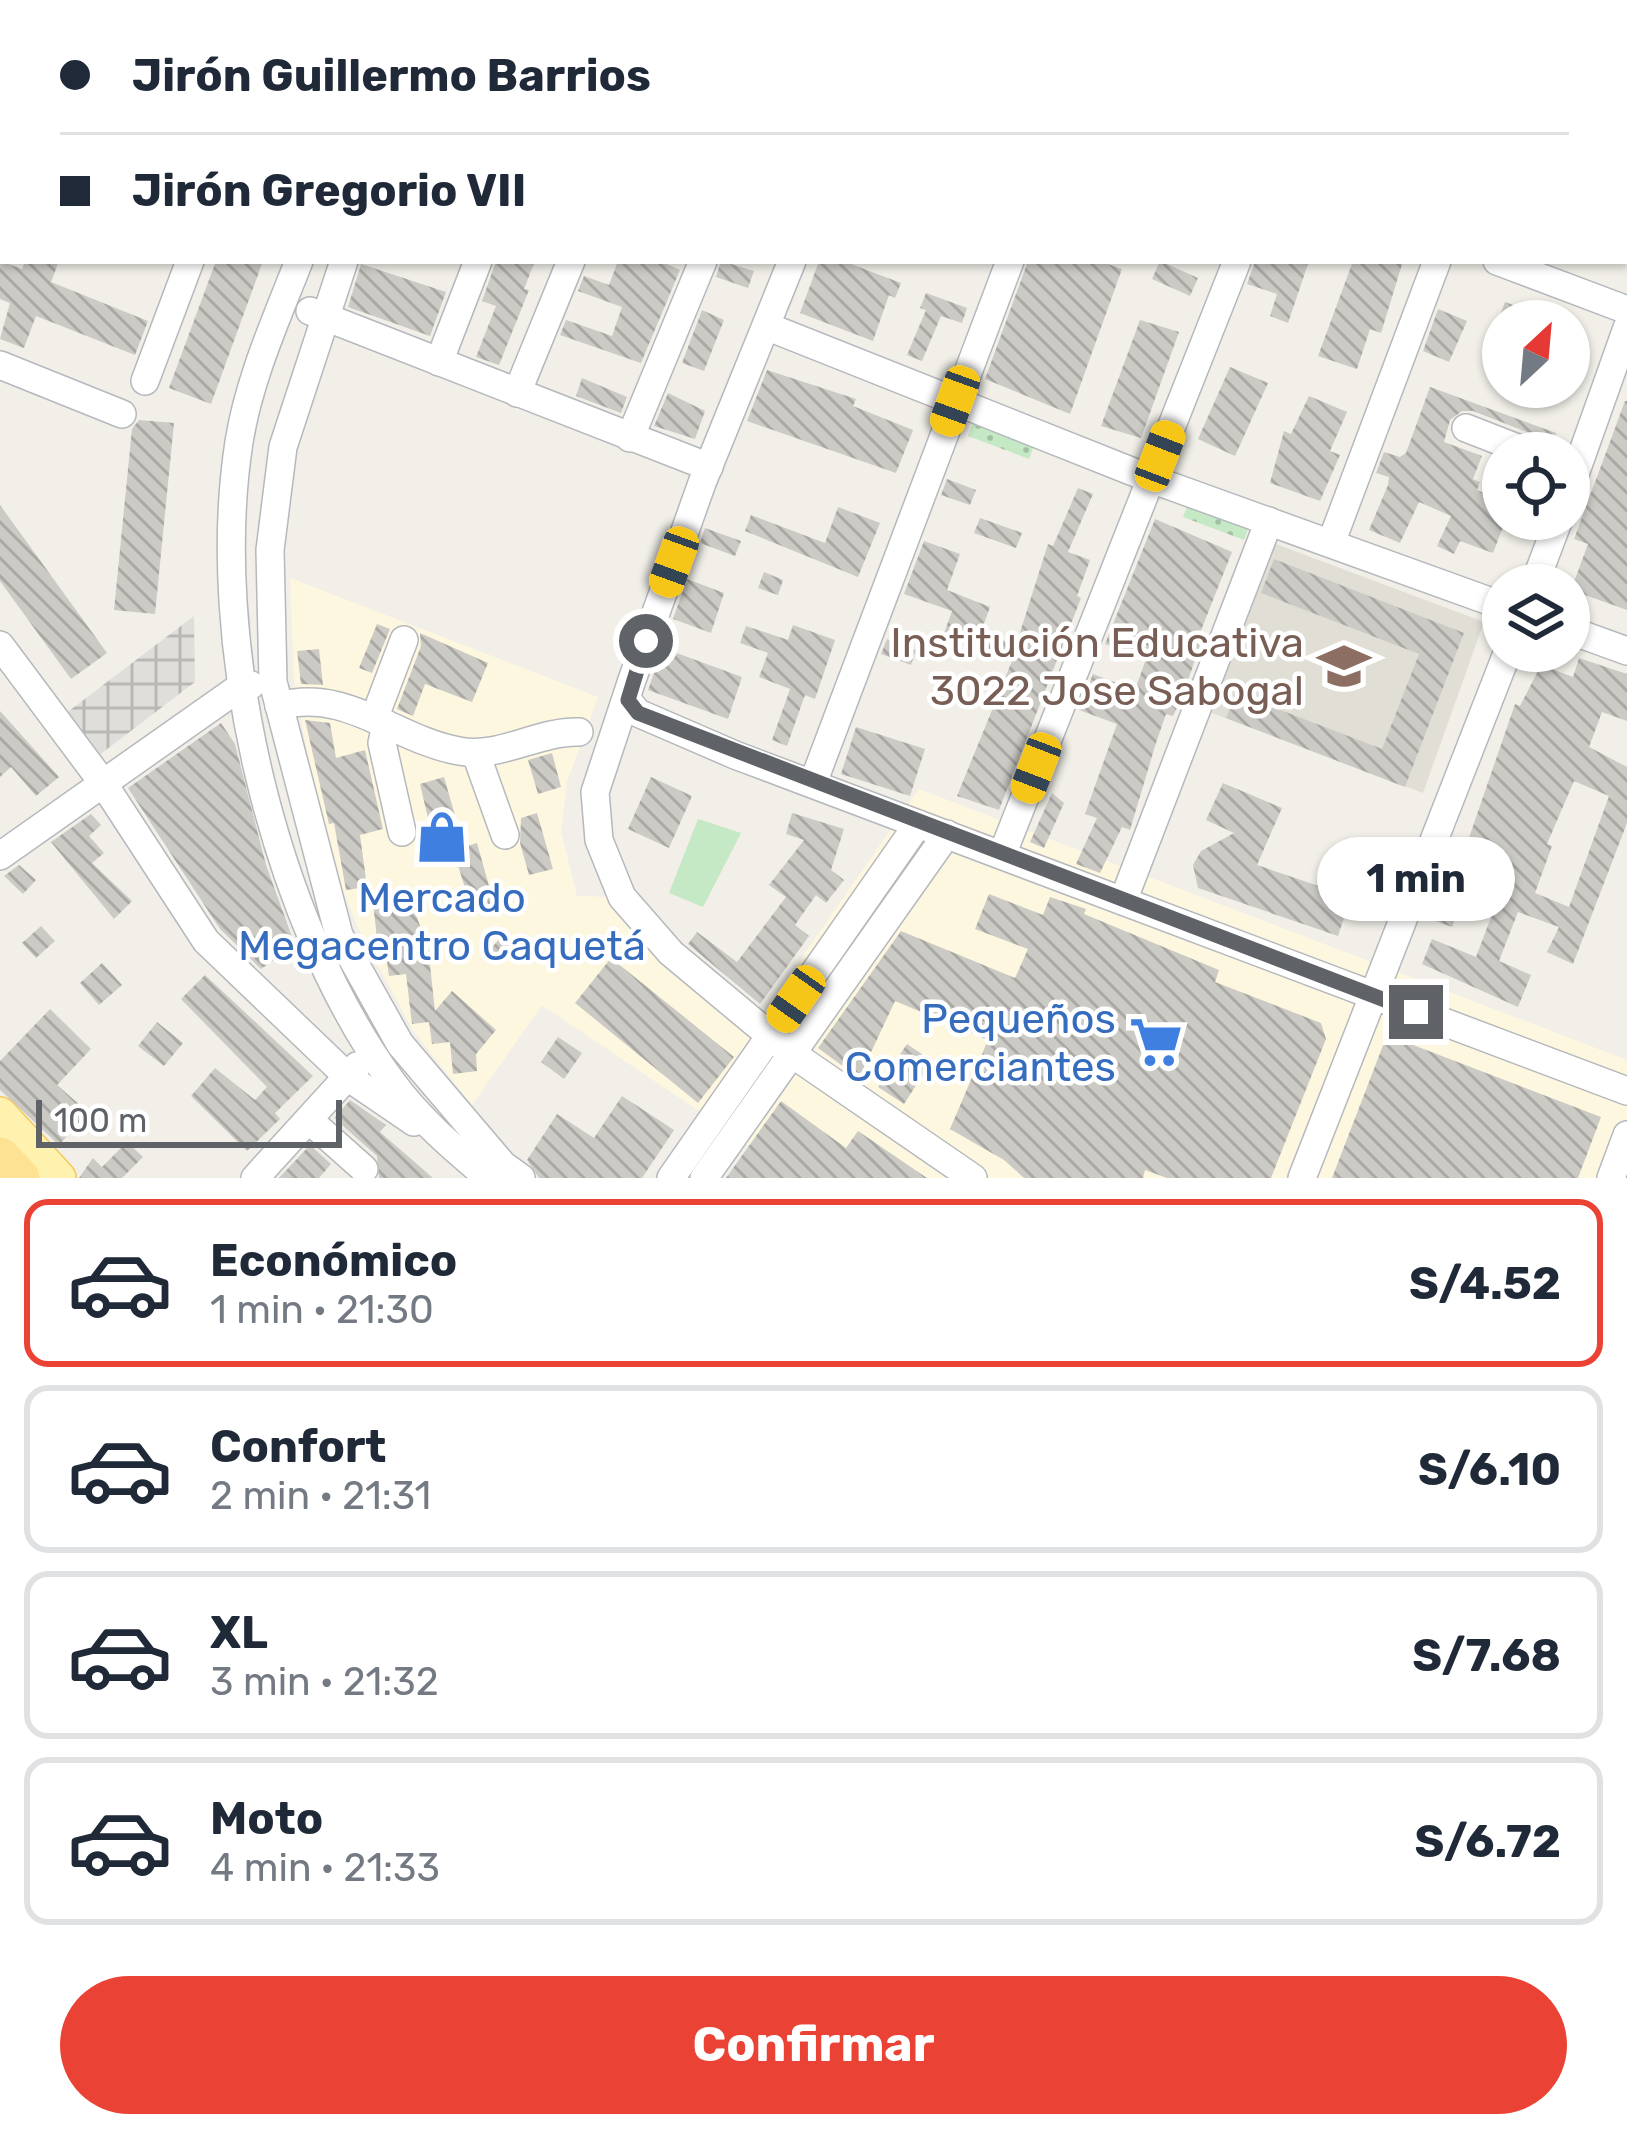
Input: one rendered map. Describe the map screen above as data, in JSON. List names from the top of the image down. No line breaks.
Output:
{"places":{"school or university":["Institución Educativa 3022 Jose Sabogal"],"shop":["Mercado Megacentro Caquetá"],"supermarket":["Pequeños Comerciantes"]},"scale_bar":"100 m","north":"top right","page":{"banner":["Jirón Guillermo Barrios","Jirón Gregorio VII"],"bubble":"1 min","scale":"100 m","list":[{"name":"Económico","note":"1 min · 21:30","value":"S/4.52"},{"name":"Confort","note":"2 min · 21:31","value":"S/6.10"},{"name":"XL","note":"3 min · 21:32","value":"S/7.68"},{"name":"Moto","note":"4 min · 21:33","value":"S/6.72"}],"buttons":"Confirmar"}}
